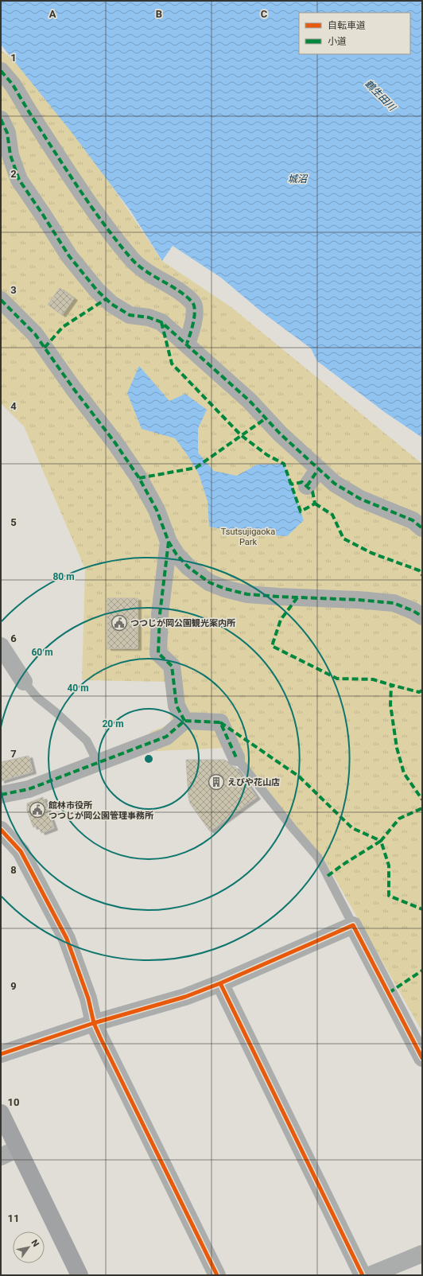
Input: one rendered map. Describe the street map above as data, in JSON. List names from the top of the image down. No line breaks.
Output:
{"water":["鶴生田川","城沼"],"parks":["Tsutsujigaoka Park"],"places":{"public building":["つつじが岡公園観光案内所","館林市役所 つつじが岡公園管理事務所"],"building":["えびや花山店"]},"legend":["自転車道","小道"],"north":"top right","grid":{"columns":["A","B","C"],"rows":["1","2","3","4","5","6","7","8","9","10","11"]},"rings":["80 m","60 m","40 m","20 m"]}
